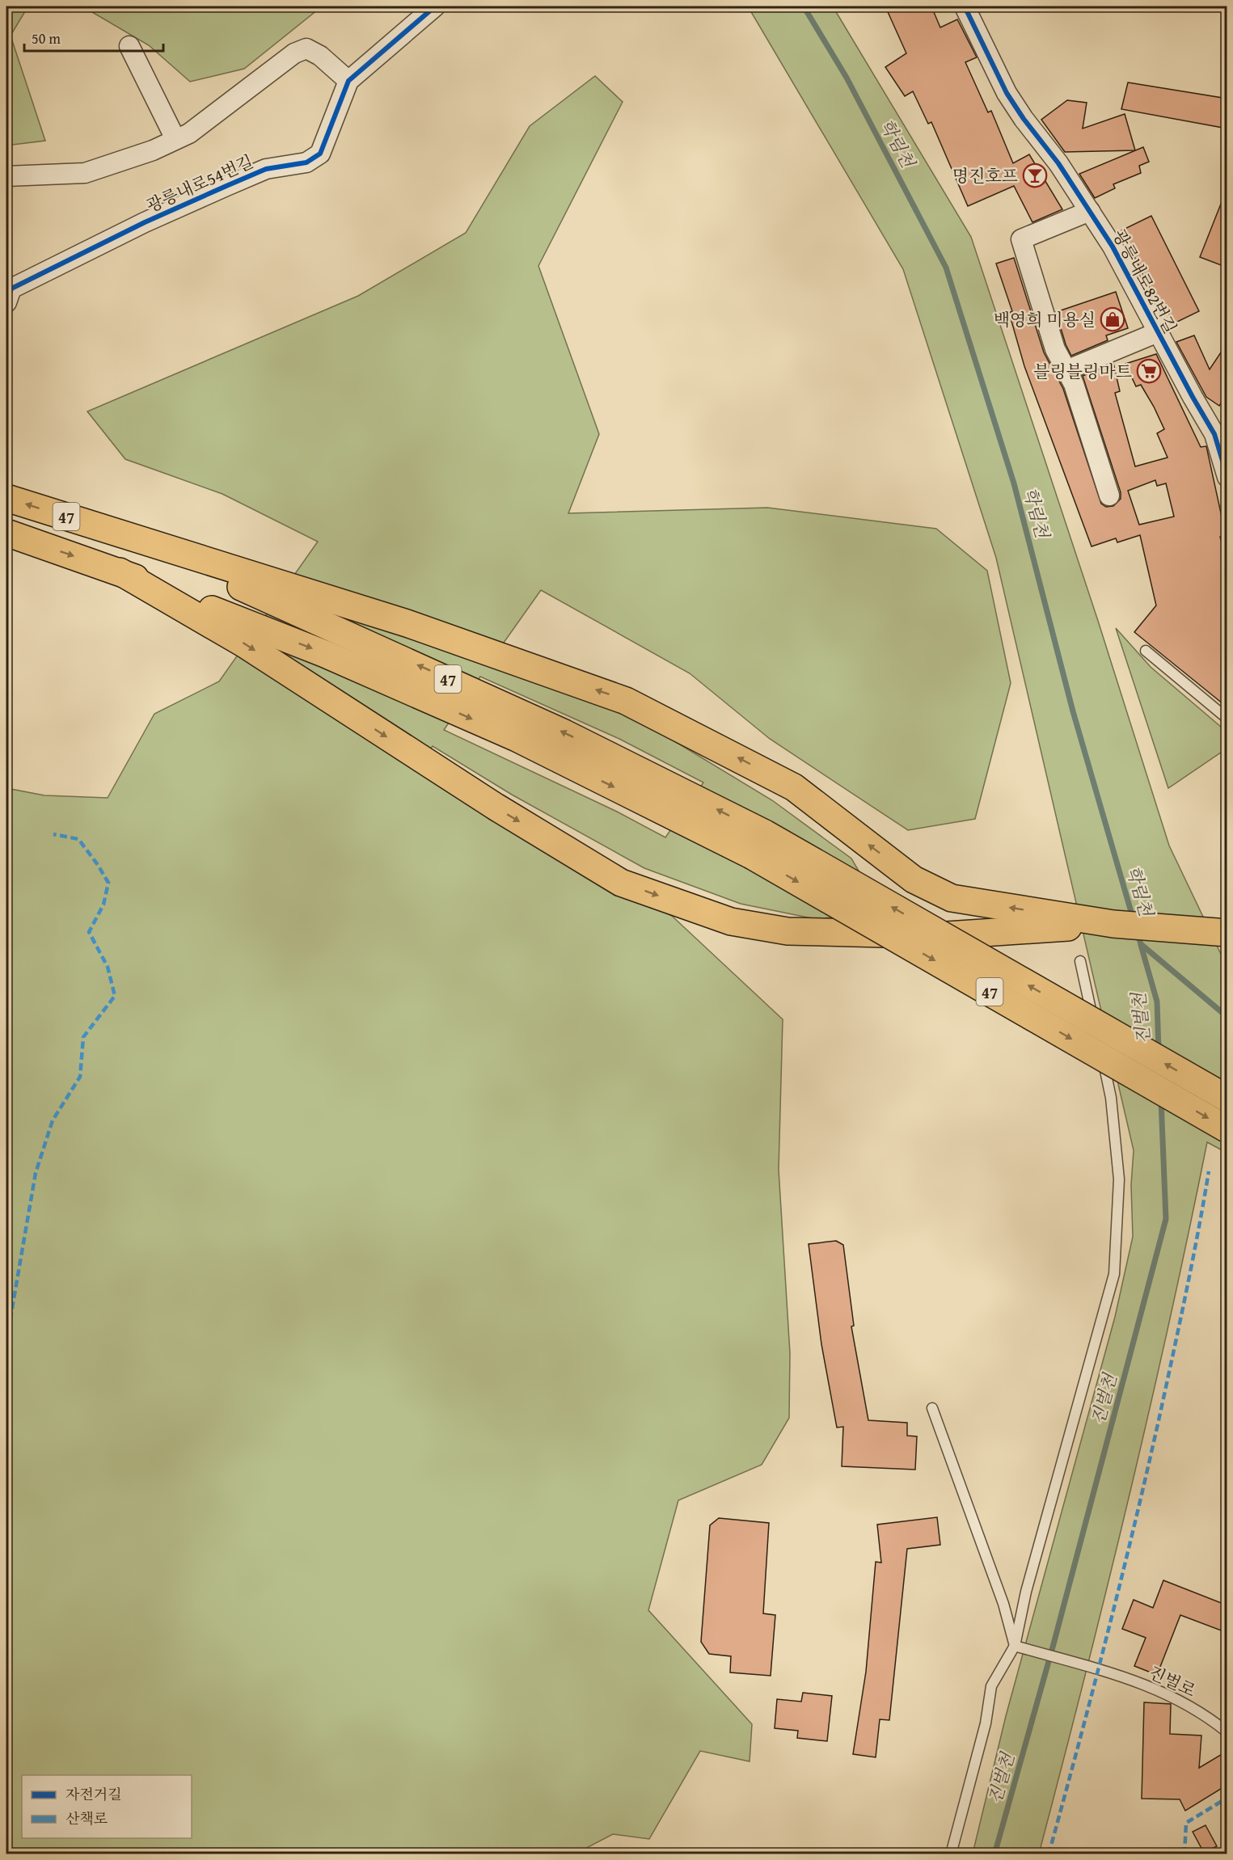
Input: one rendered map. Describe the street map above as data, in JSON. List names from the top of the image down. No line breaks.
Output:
{"streets":{"highway":["47"],"street":["광릉내로54번길","광릉내로82번길"],"lane":["진벌로"]},"water":["학림천","진벌천"],"places":{"bar":["명진호프"],"shop":["백영희 미용실"],"supermarket":["블링블링마트"]},"legend":["자전거길","산책로"],"scale_bar":"50 m"}
